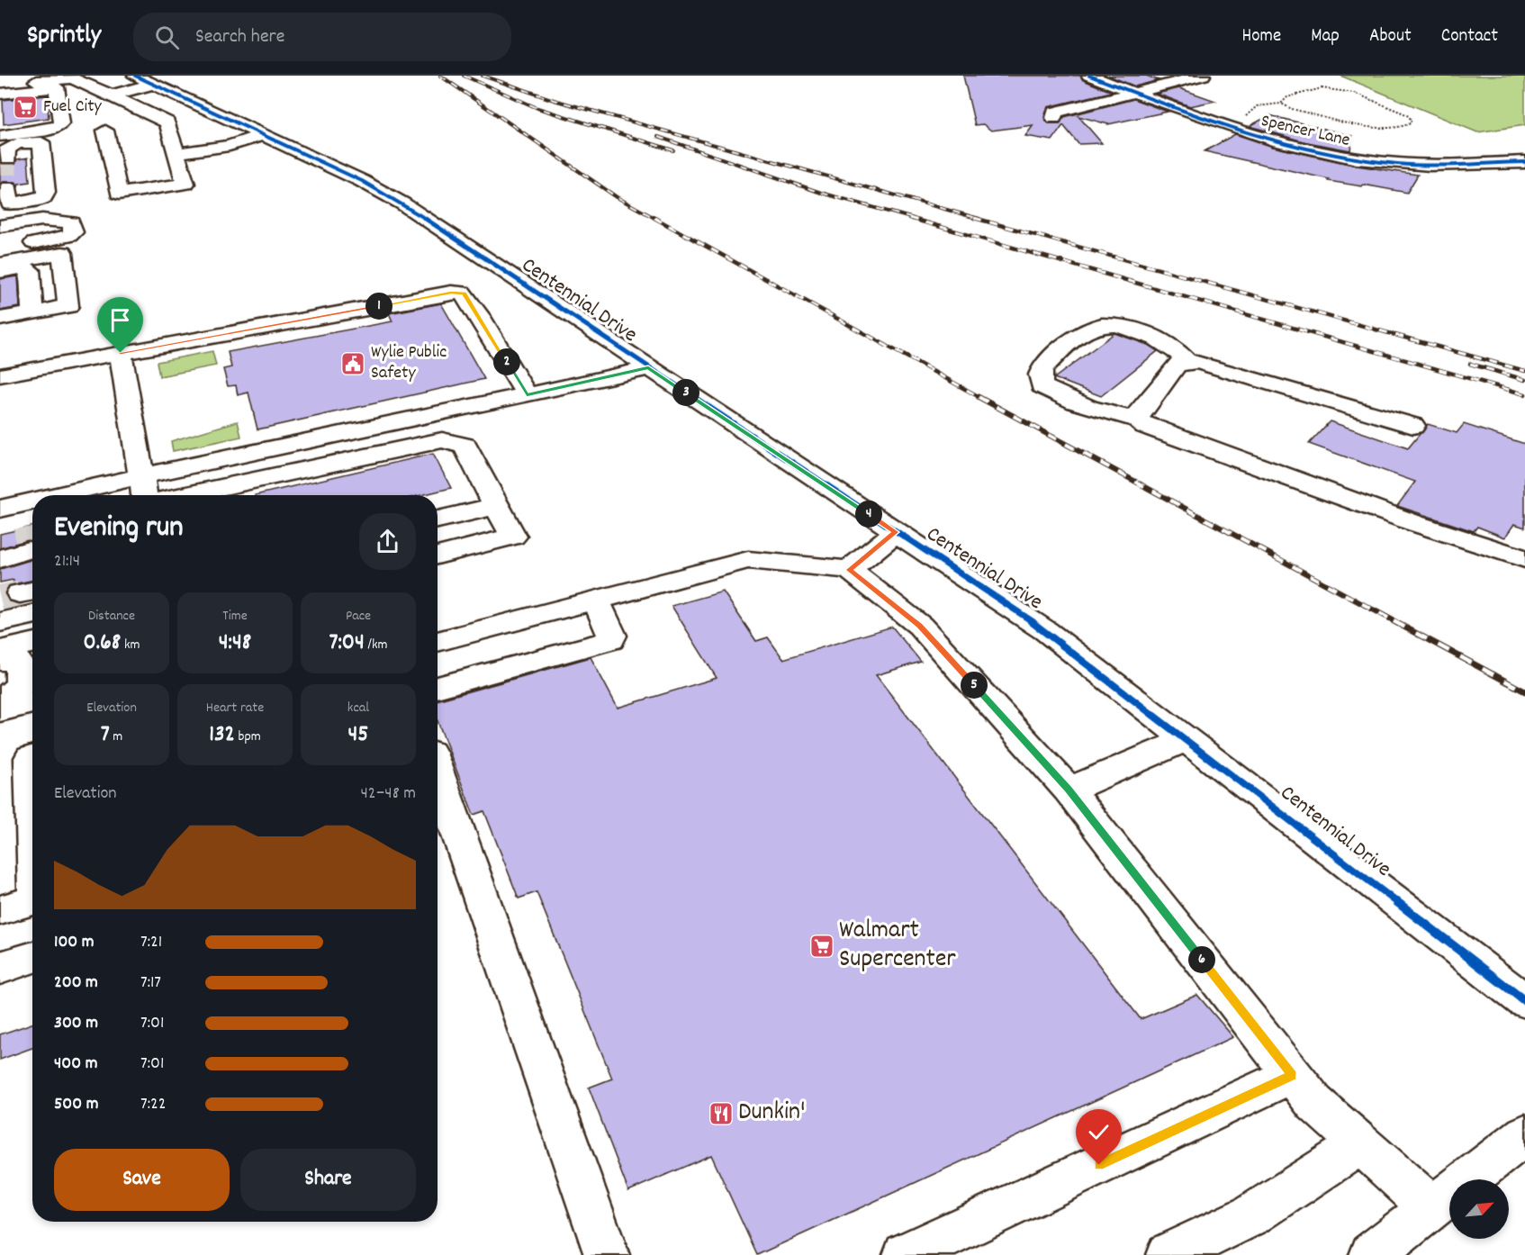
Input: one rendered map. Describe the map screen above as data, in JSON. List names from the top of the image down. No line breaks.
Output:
{"streets":{"street":["Spencer Lane","Centennial Drive"]},"places":{"supermarket":["Fuel City","Walmart Supercenter"],"public building":["Wylie Public Safety"],"restaurant":["Dunkin'"]},"north":"top right","page":{"header":"Sprintly","search":"Search here","nav":["Home","Map","About","Contact"],"pins":["1","2","3","4","5","6"],"heading":["Evening run","21:14"],"stats":[["Distance","0.68 km"],["Time","4:48"],["Pace","7:04 /km"],["Elevation","7 m"],["Heart rate","132 bpm"],["kcal","45"]],"chart":["Elevation","42–48 m"],"list":[{"name":"100 m","note":"7:21"},{"name":"200 m","note":"7:17"},{"name":"300 m","note":"7:01"},{"name":"400 m","note":"7:01"},{"name":"500 m","note":"7:22"}],"buttons":["Save","Share"]}}
